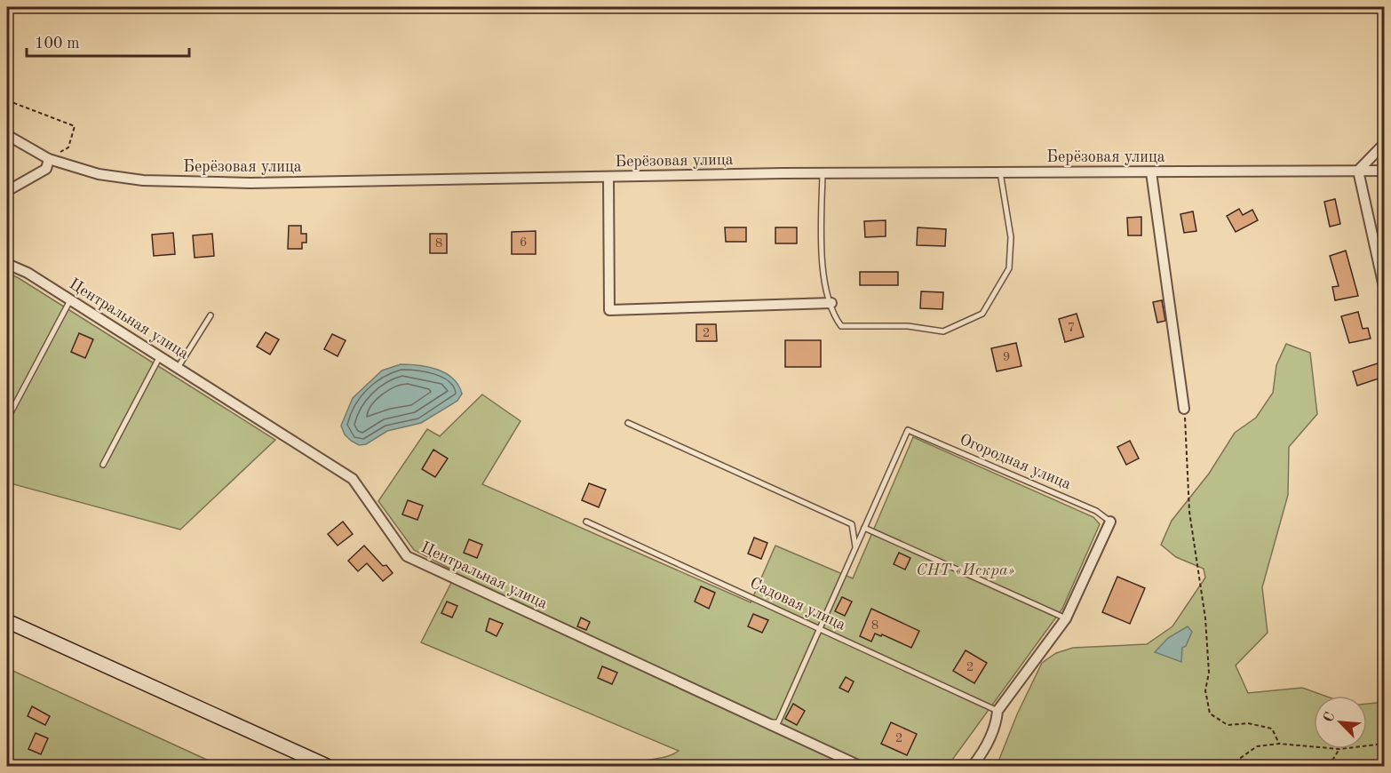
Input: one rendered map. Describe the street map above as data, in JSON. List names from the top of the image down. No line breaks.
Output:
{"streets":{"street":["Берёзовая улица","Центральная улица"],"lane":["Огородная улица","Садовая улица"]},"parks":["СНТ «Искра»"],"house_numbers":["6","8","7","2","9","8","2","2"],"scale_bar":"100 m","north":"top left"}
